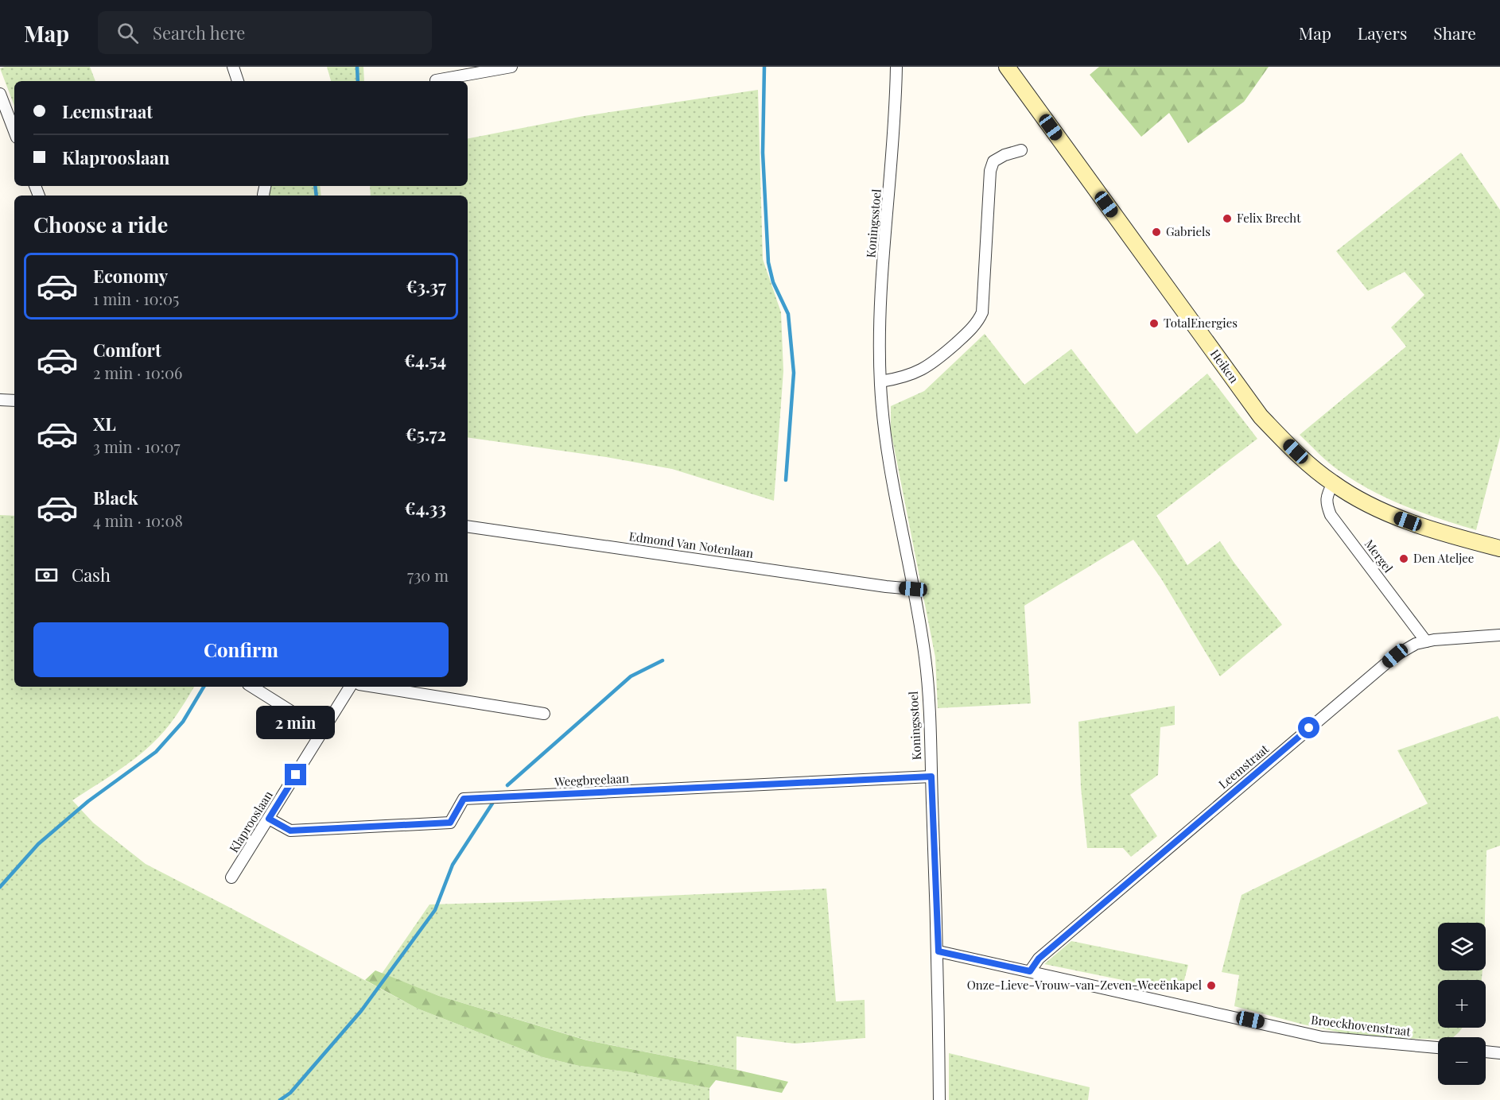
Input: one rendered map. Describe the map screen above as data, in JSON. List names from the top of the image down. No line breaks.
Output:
{"streets":{"main road":["Heiken"],"street":["Koningsstoel","Edmond Van Notenlaan","Mergel","Leemstraat","Weegbreelaan","Klaprooslaan","Broeckhovenstraat"]},"crossings":[["Koningsstoel","Edmond Van Notenlaan"],["Koningsstoel","Weegbreelaan"],["Koningsstoel","Broeckhovenstraat"],["Heiken","Mergel"],["Mergel","Leemstraat"],["Leemstraat","Broeckhovenstraat"],["Weegbreelaan","Klaprooslaan"]],"places":["Felix Brecht","Gabriels","TotalEnergies","Den Ateljee","Onze-Lieve-Vrouw-van-Zeven-Weeënkapel"],"page":{"header":"Map","search":"Search here","nav":["Map","Layers","Share"],"banner":["Leemstraat","Klaprooslaan"],"heading":"Choose a ride","list":[{"name":"Economy","note":"1 min · 10:05","value":"€3.37"},{"name":"Comfort","note":"2 min · 10:06","value":"€4.54"},{"name":"XL","note":"3 min · 10:07","value":"€5.72"},{"name":"Black","note":"4 min · 10:08","value":"€4.33"}],"pay":["Cash","730 m"],"buttons":"Confirm","bubble":"2 min","map_buttons":["+","−"]}}
